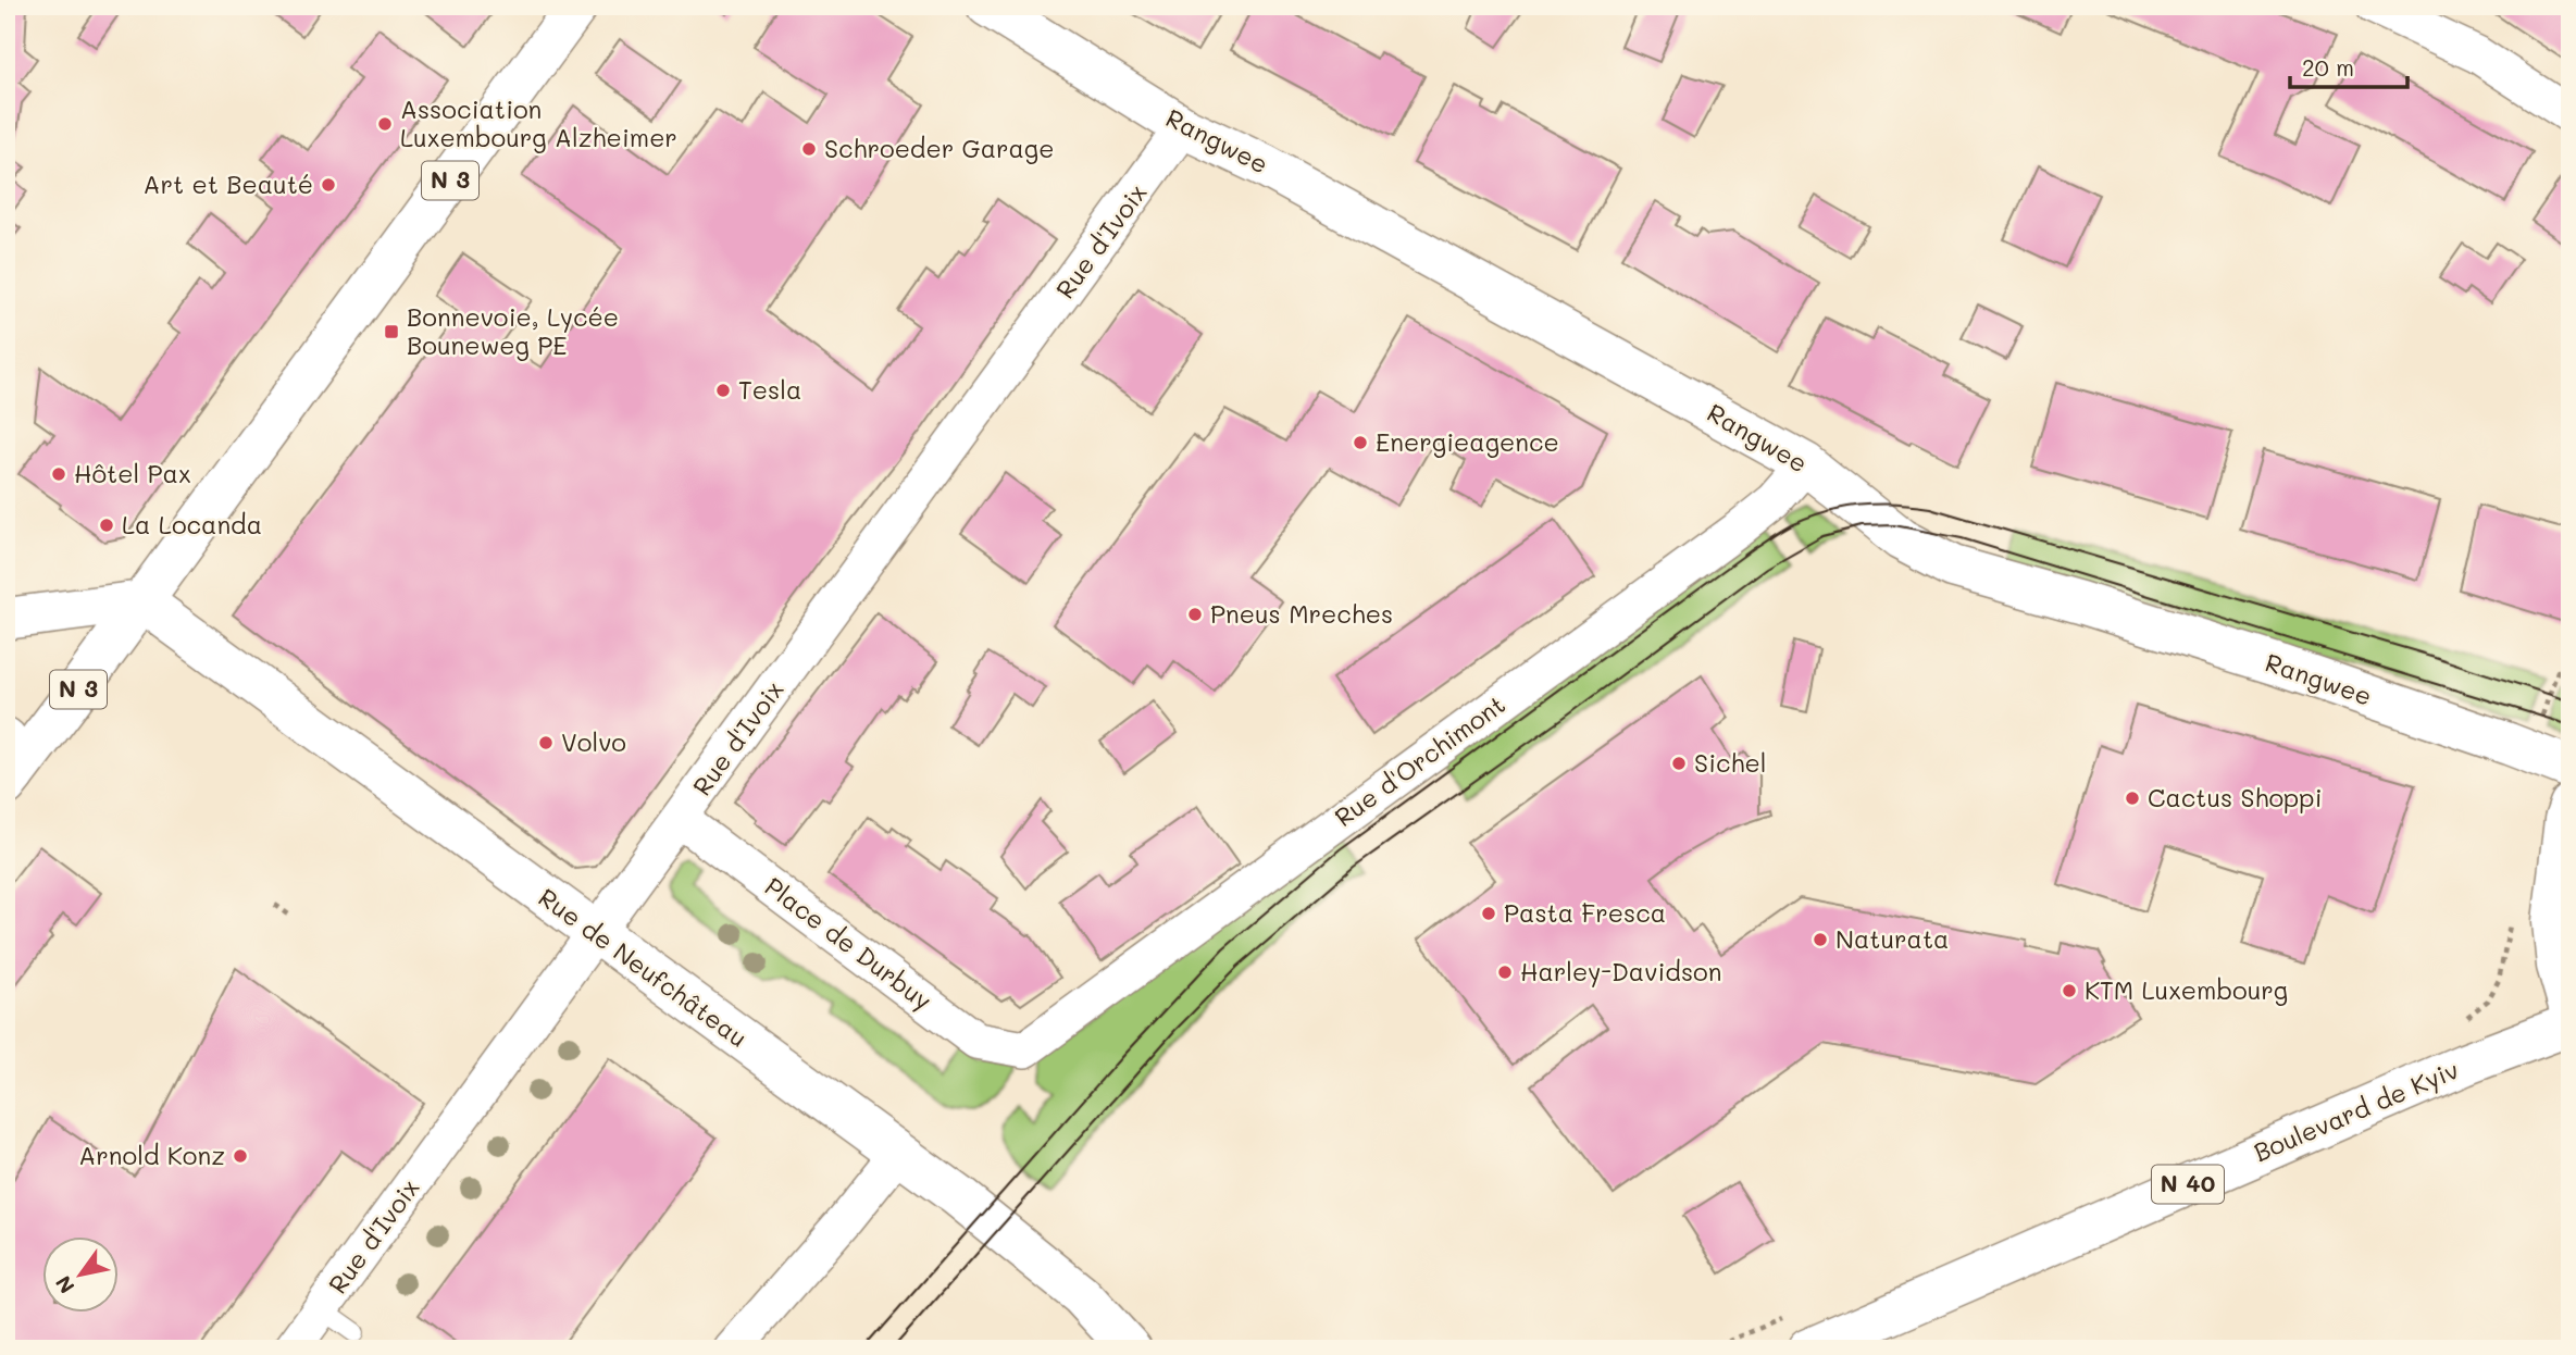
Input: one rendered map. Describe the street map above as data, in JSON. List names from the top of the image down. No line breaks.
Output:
{"streets":{"main road":["Rangwee","N 3","Rue de Neufchâteau","Boulevard de Kyiv","N 40"],"street":["Rue d'Ivoix","Rue d'Orchimont","Place de Durbuy"]},"crossings":[["Rangwee","Rue d'Ivoix"],["Rangwee","Rue d'Orchimont"],["N 3","Rue de Neufchâteau"],["Rue d'Ivoix","Place de Durbuy"],["Rue d'Ivoix","Rue de Neufchâteau"],["Rue d'Orchimont","Place de Durbuy"]],"places":{"other":["Association Luxembourg Alzheimer","Schroeder Garage","Art et Beauté","Tesla","Energieagence","Hôtel Pax","La Locanda","Pneus Mreches","Volvo","Sichel","Cactus Shoppi","Pasta Fresca","Naturata","Harley-Davidson","KTM Luxembourg","Arnold Konz"],"transit":["Bonnevoie, Lycée Bouneweg PE"]},"scale_bar":"20 m","north":"bottom left"}
